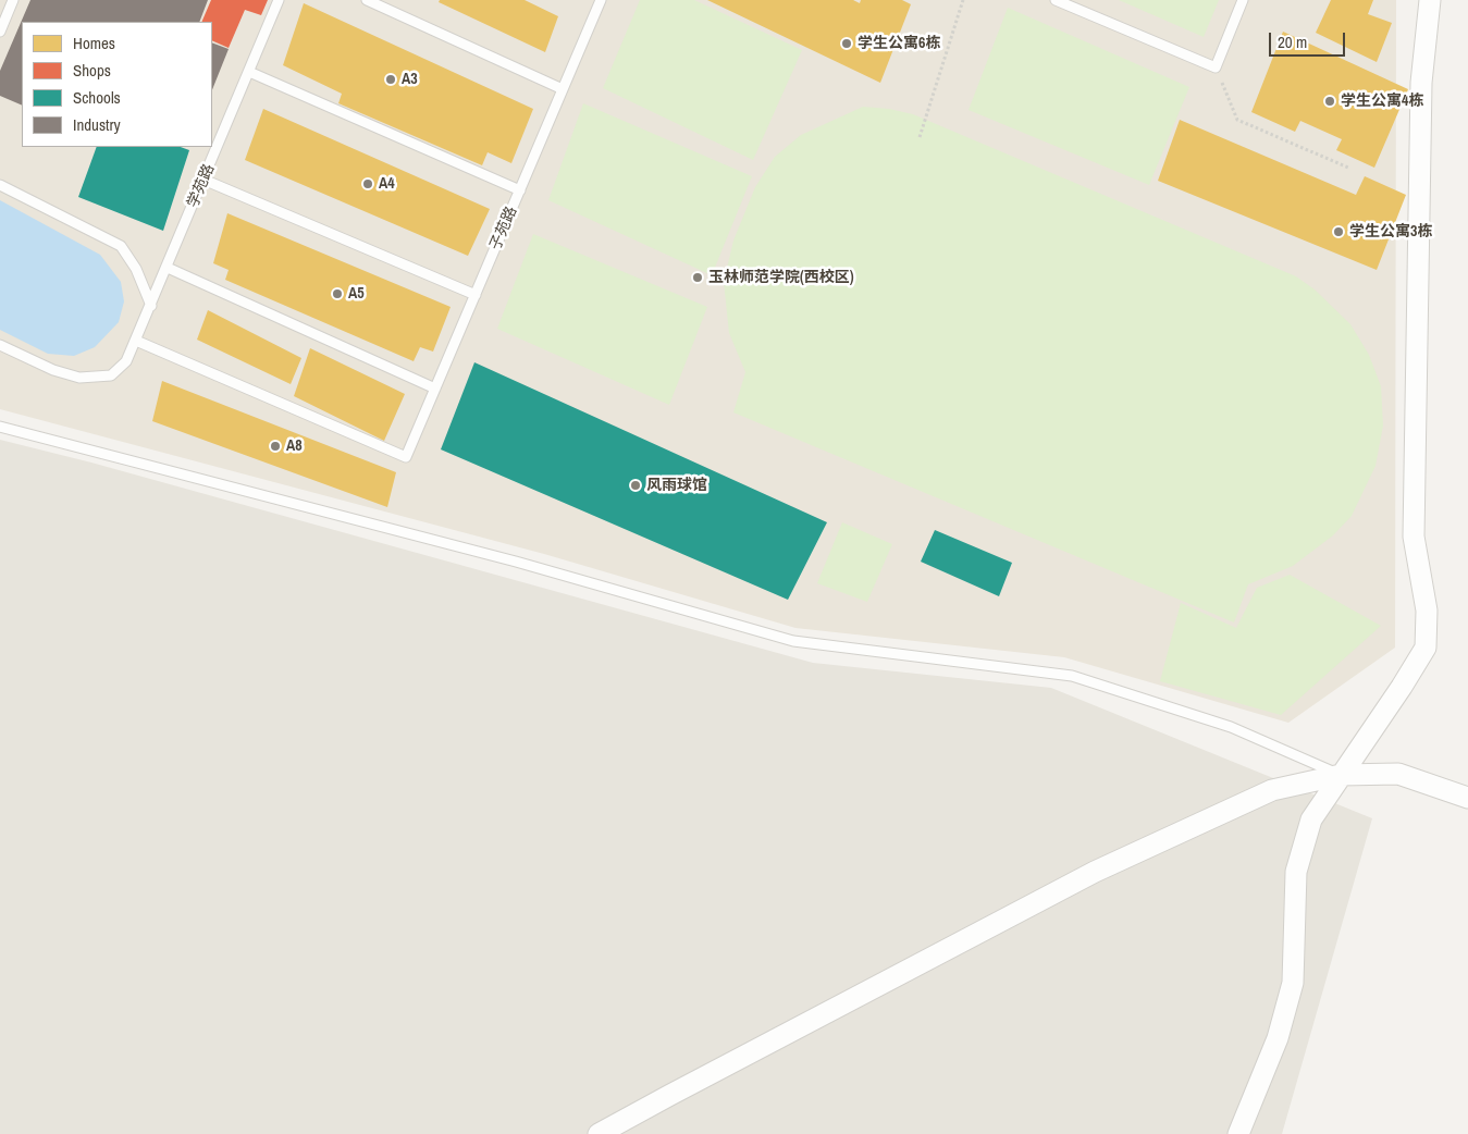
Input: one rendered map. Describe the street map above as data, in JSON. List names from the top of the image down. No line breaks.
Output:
{"streets":{"lane":["学苑路","子苑路"]},"crossings":[["学苑路","子苑路"]],"places":["学生公寓6栋","A3","学生公寓4栋","A4","学生公寓3栋","玉林师范学院(西校区)","A5","A8","风雨球馆"],"legend":["Homes","Shops","Schools","Industry"],"scale_bar":"20 m"}
